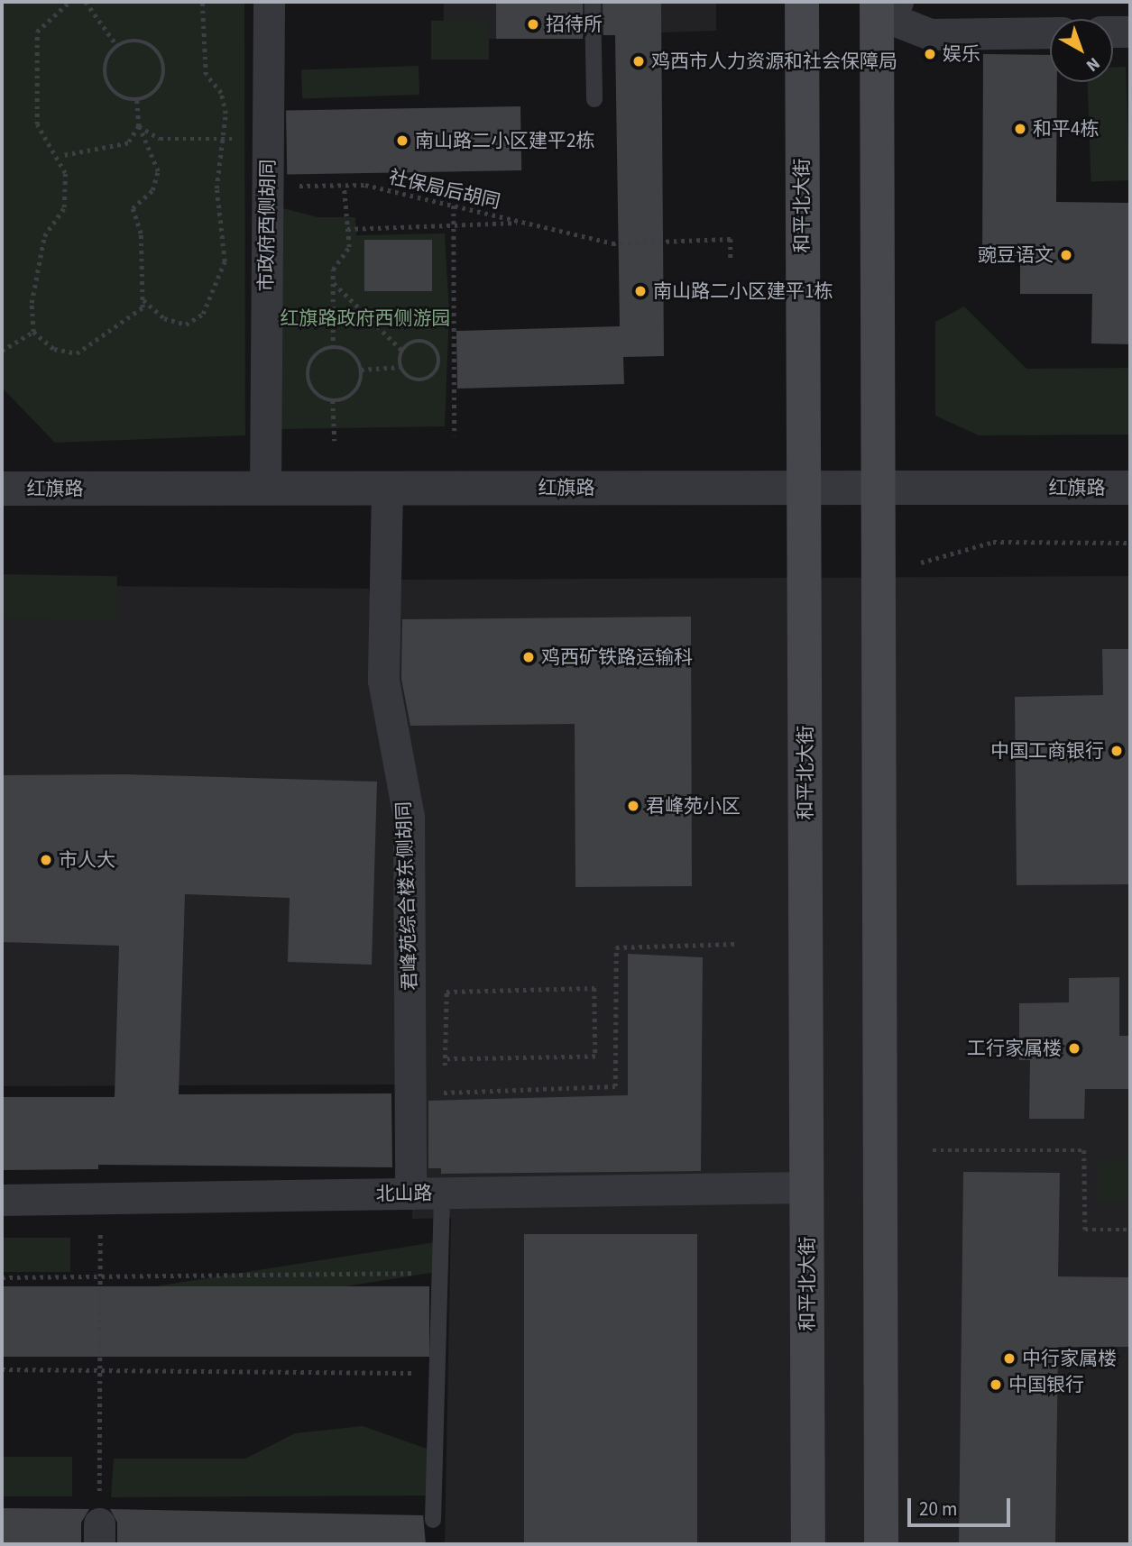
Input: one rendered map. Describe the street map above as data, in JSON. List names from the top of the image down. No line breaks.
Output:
{"streets":{"main road":["和平北大街"],"street":["市政府西侧胡同","红旗路","君峰苑综合楼东侧胡同","北山路"],"path":["社保局后胡同"]},"crossings":[["社保局后胡同","市政府西侧胡同"],["和平北大街","红旗路"],["和平北大街","北山路"],["市政府西侧胡同","红旗路"],["红旗路","君峰苑综合楼东侧胡同"],["君峰苑综合楼东侧胡同","北山路"]],"parks":["红旗路政府西侧游园"],"places":["招待所","娱乐","鸡西市人力资源和社会保障局","和平4栋","南山路二小区建平2栋","豌豆语文","南山路二小区建平1栋","鸡西矿铁路运输科","中国工商银行","君峰苑小区","市人大","工行家属楼","中行家属楼","中国银行"],"scale_bar":"20 m","north":"bottom right"}
